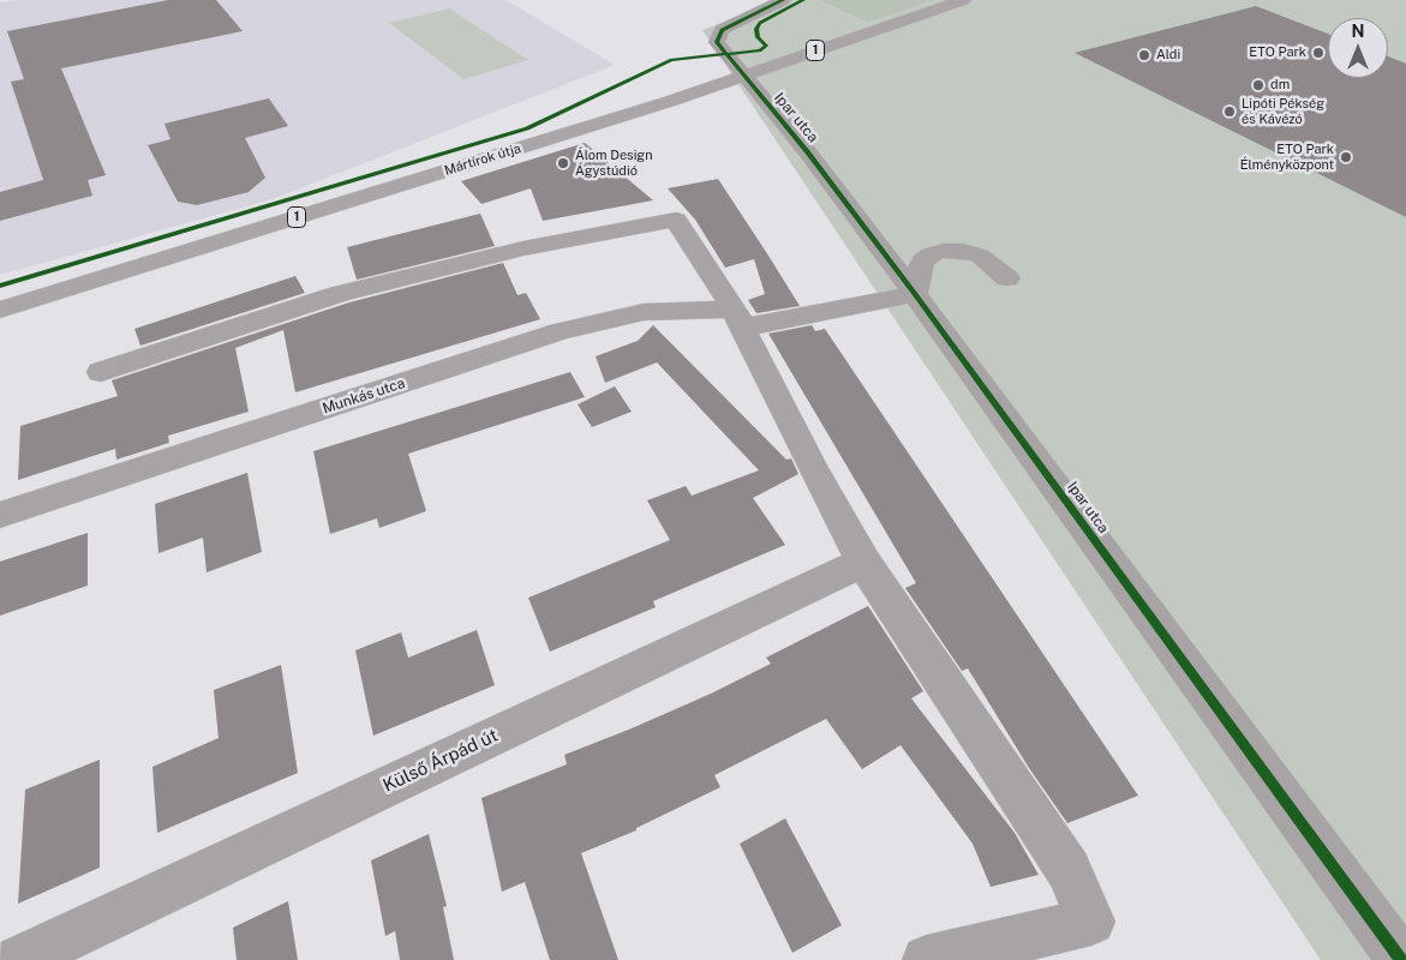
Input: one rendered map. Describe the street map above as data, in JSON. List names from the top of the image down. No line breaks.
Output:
{"streets":{"main road":["1","Mártírok útja"],"street":["Ipar utca","Munkás utca","Külső Árpád út"]},"crossings":[["Ipar utca","Mártírok útja"],["Ipar utca","Munkás utca"]],"places":["ETO Park","Aldi","dm","Lipóti Pékség és Kávézó","ETO Park Élményközpont","Álom Design Ágystúdió"],"north":"top"}
